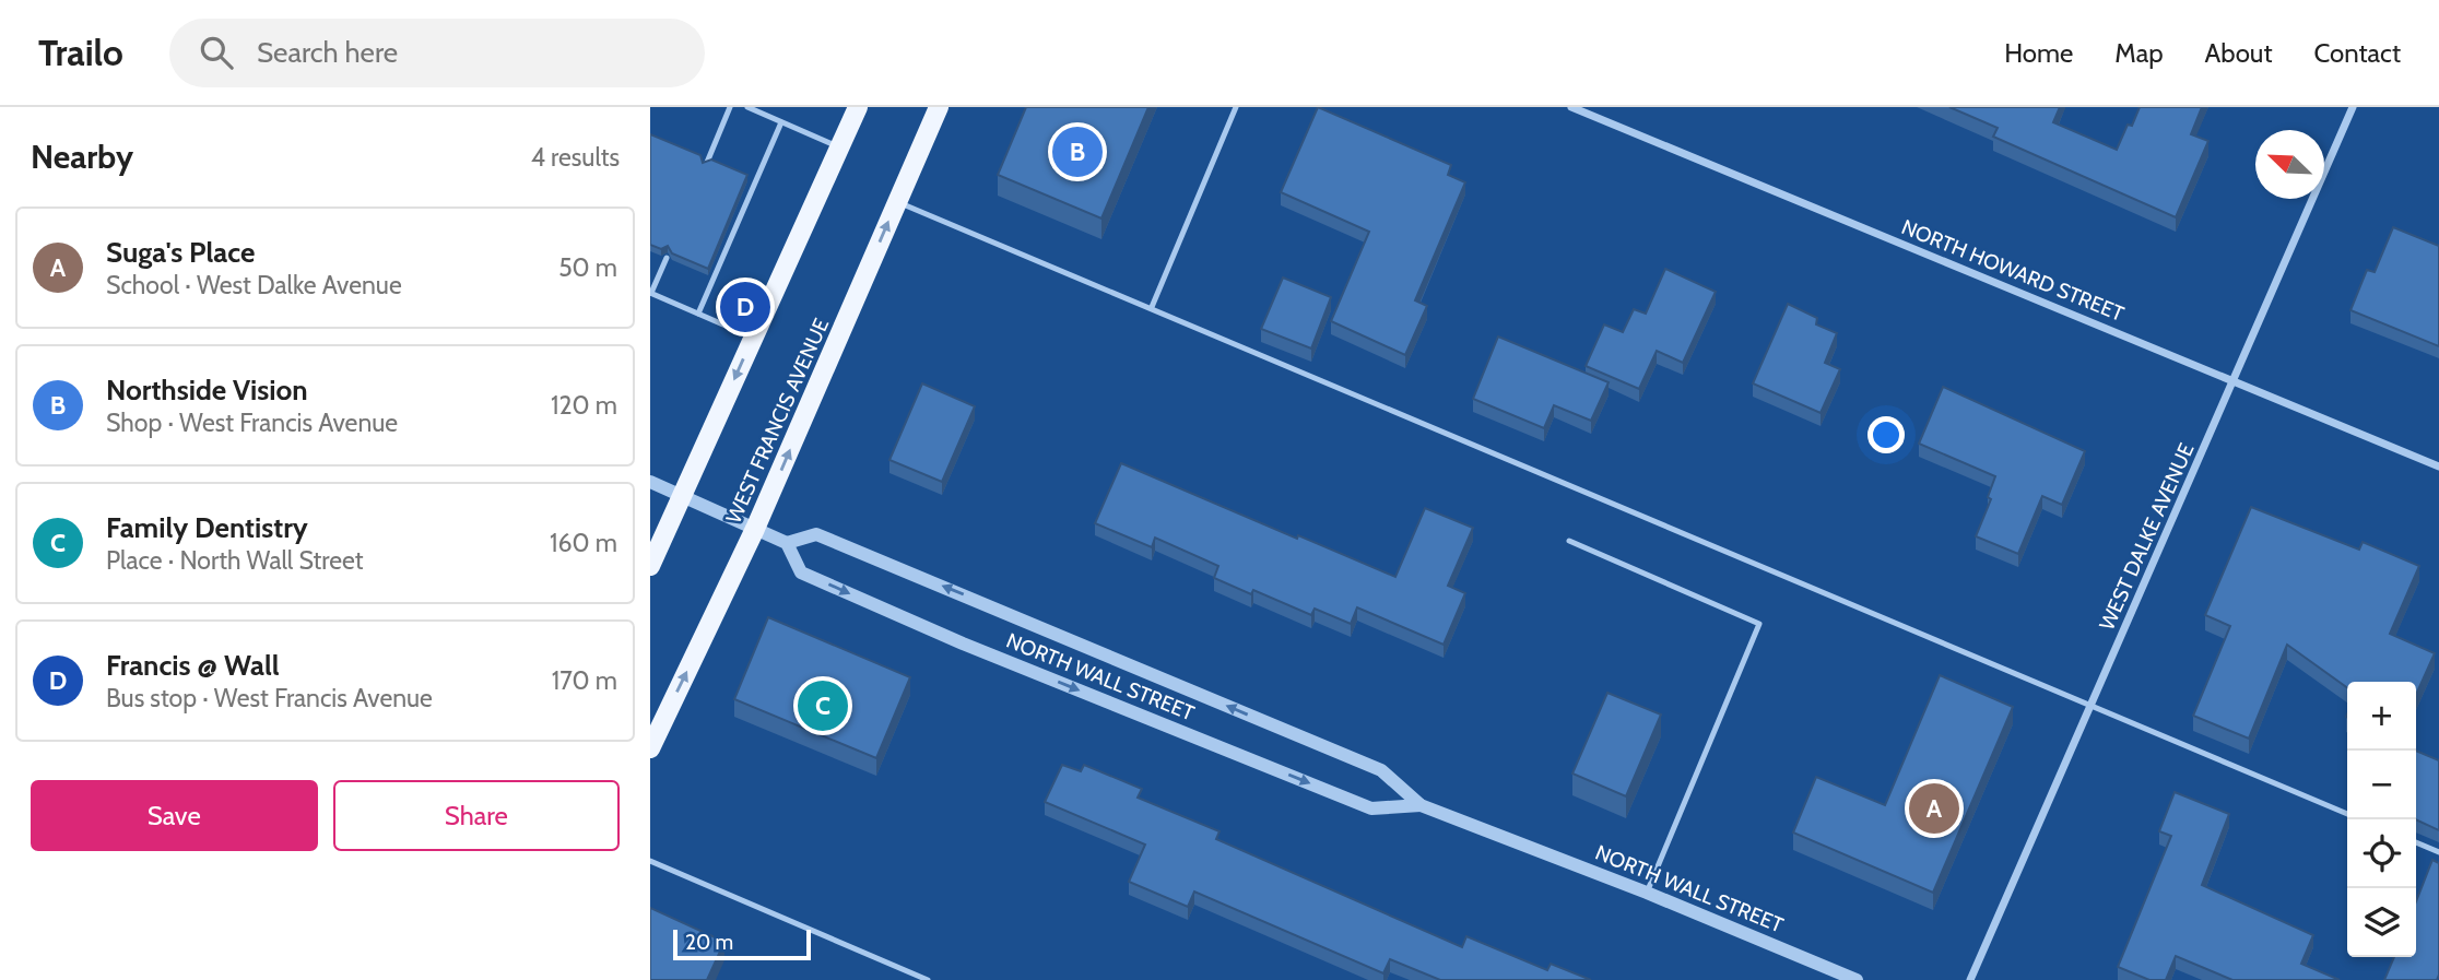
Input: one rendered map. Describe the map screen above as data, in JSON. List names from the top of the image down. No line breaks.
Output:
{"streets":{"main road":["WEST FRANCIS AVENUE"],"street":["NORTH HOWARD STREET","WEST DALKE AVENUE","NORTH WALL STREET"]},"crossings":[["NORTH HOWARD STREET","WEST DALKE AVENUE"]],"scale_bar":"20 m","north":"top left","page":{"header":"Trailo","search":"Search here","nav":["Home","Map","About","Contact"],"heading":["Nearby","4 results"],"pins":["B","D","C","A"],"list":[{"mark":"A","name":"Suga's Place","note":"School · West Dalke Avenue","value":"50 m"},{"mark":"B","name":"Northside Vision","note":"Shop · West Francis Avenue","value":"120 m"},{"mark":"C","name":"Family Dentistry","note":"Place · North Wall Street","value":"160 m"},{"mark":"D","name":"Francis @ Wall","note":"Bus stop · West Francis Avenue","value":"170 m"}],"map_buttons":["+","−"],"buttons":["Save","Share"],"scale":"20 m"}}
